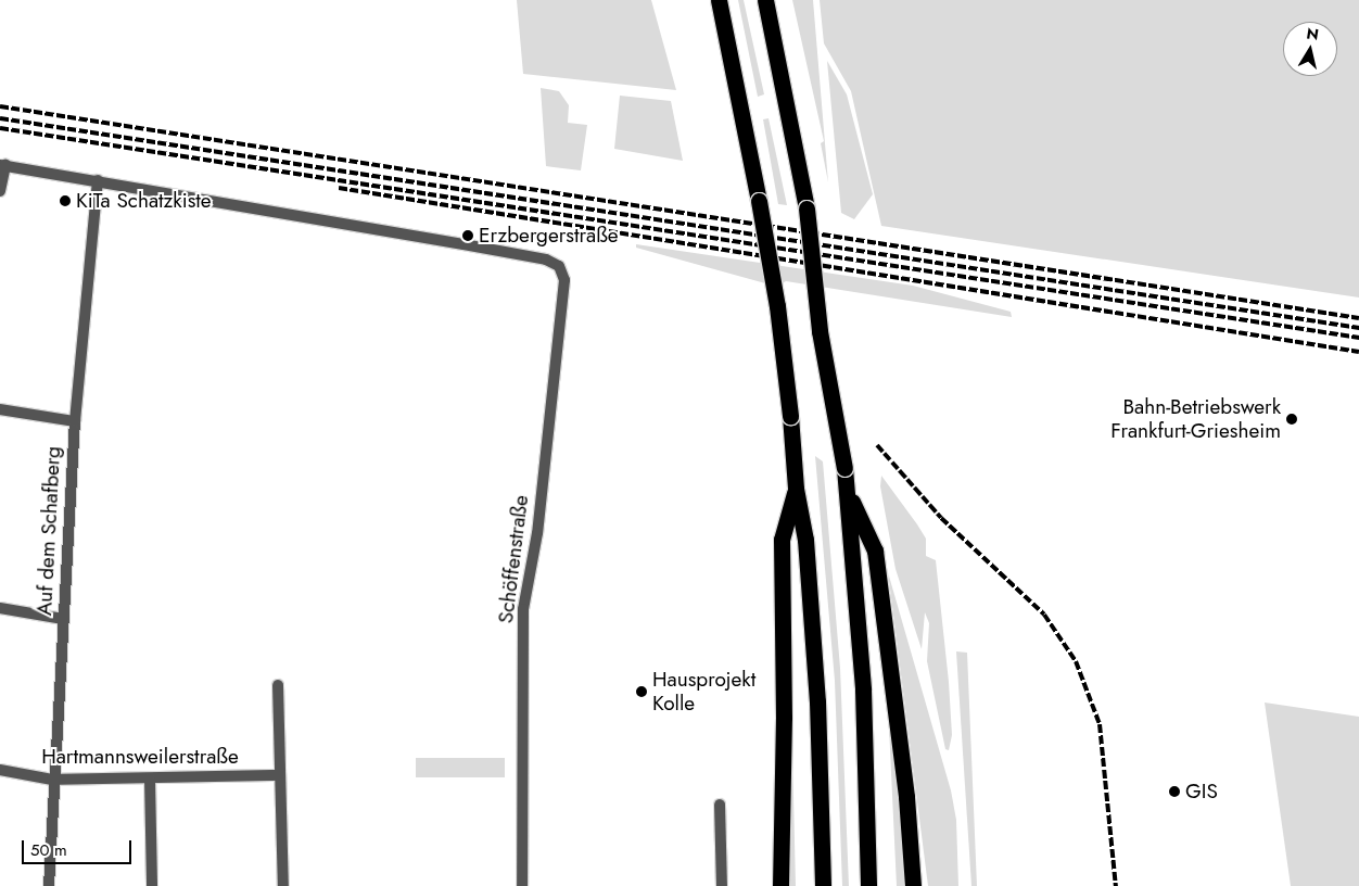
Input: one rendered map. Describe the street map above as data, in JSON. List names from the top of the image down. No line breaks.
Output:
{"streets":{"street":["Auf dem Schafberg","Schöffenstraße","Hartmannsweilerstraße"]},"crossings":[["Auf dem Schafberg","Schöffenstraße"],["Auf dem Schafberg","Hartmannsweilerstraße"]],"places":["KiTa Schatzkiste","Erzbergerstraße","Bahn-Betriebswerk Frankfurt-Griesheim","Hausprojekt Kolle","GIS"],"scale_bar":"50 m","north":"top"}
